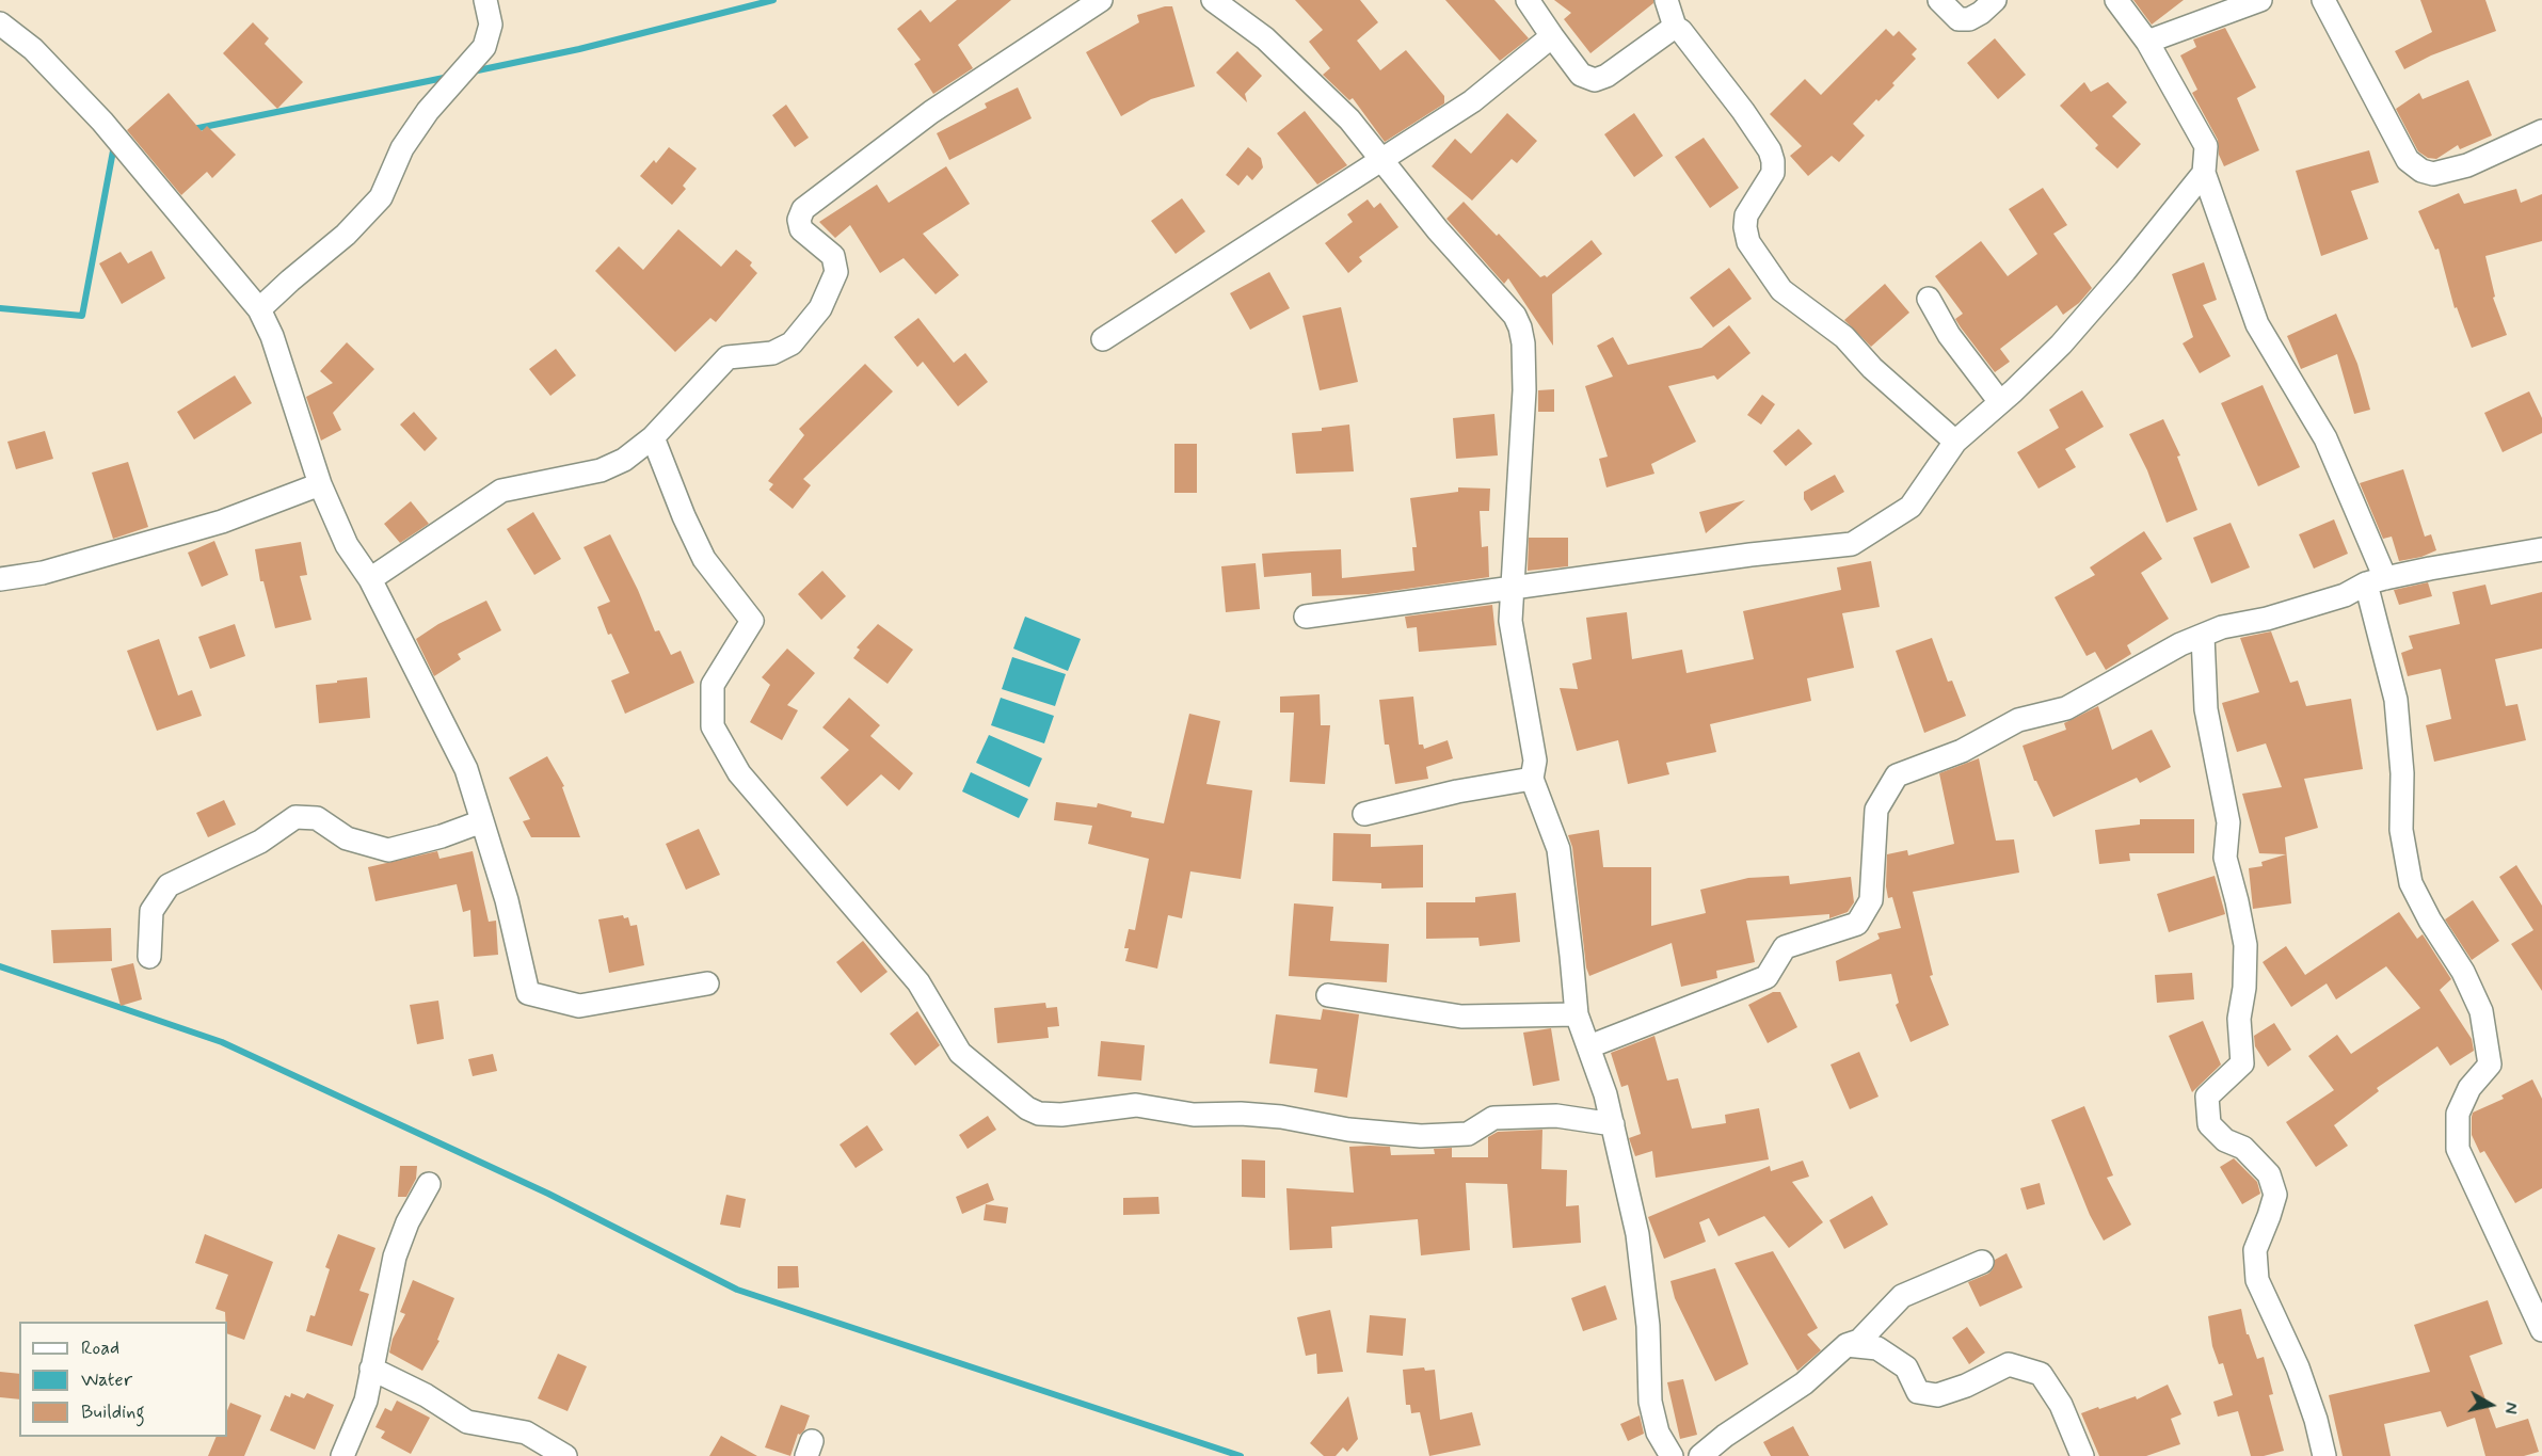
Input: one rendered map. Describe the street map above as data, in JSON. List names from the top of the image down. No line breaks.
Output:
{"legend":["Road","Water","Building"],"north":"right"}
